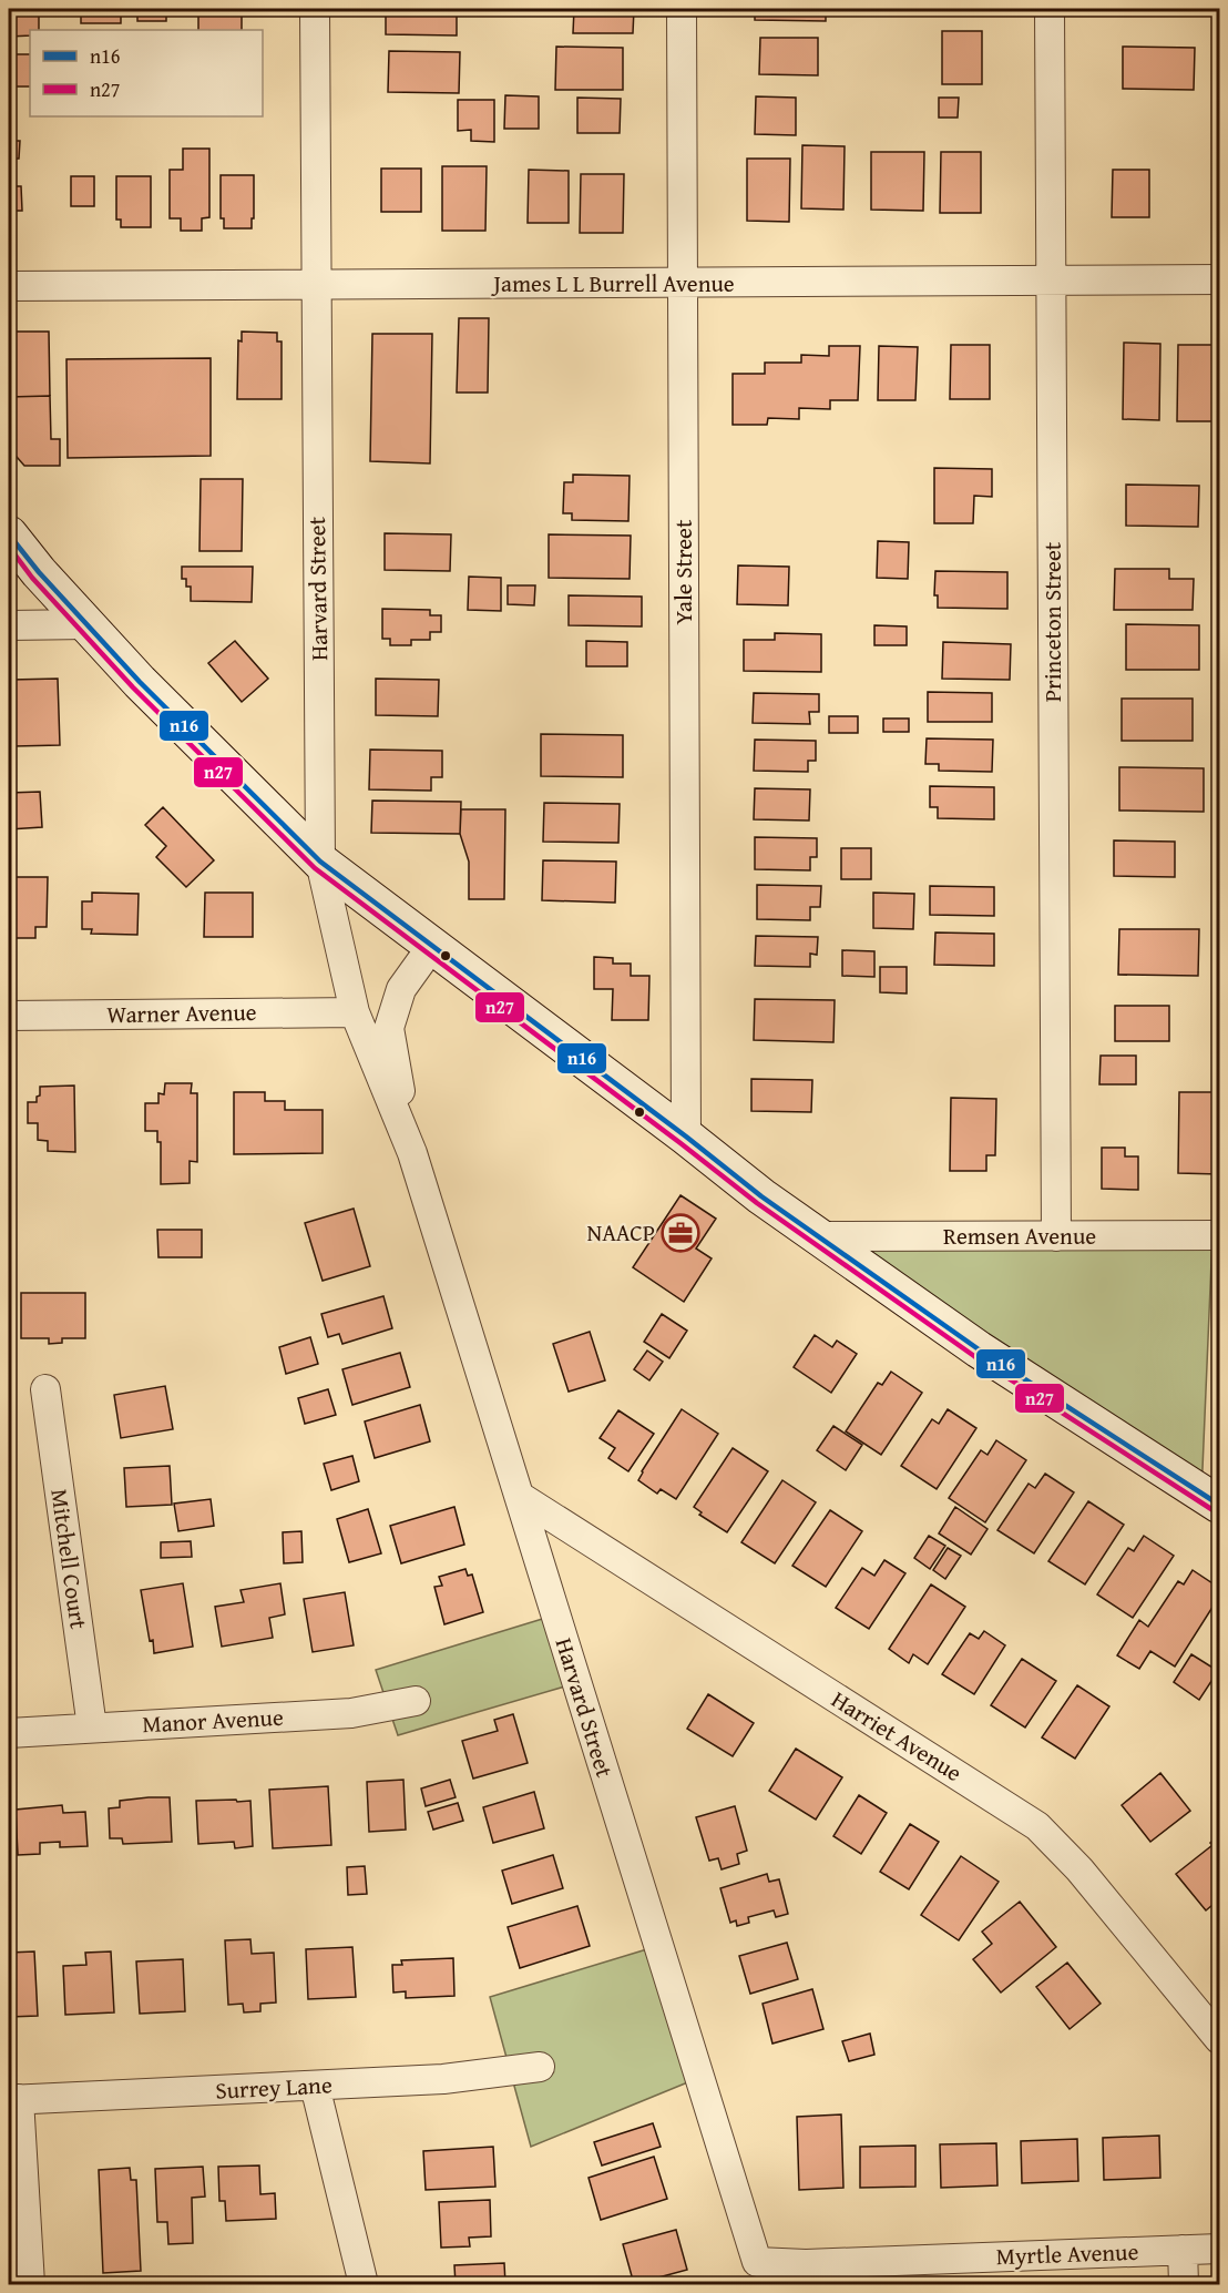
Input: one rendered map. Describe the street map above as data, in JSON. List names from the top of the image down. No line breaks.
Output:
{"streets":{"street":["James L L Burrell Avenue","Yale Street","Harvard Street","Princeton Street","Warner Avenue","Remsen Avenue","Mitchell Court","Manor Avenue","Harriet Avenue","Surrey Lane","Myrtle Avenue"]},"crossings":[["James L L Burrell Avenue","Yale Street"],["James L L Burrell Avenue","Harvard Street"],["James L L Burrell Avenue","Princeton Street"],["Harvard Street","Warner Avenue"],["Harvard Street","Harriet Avenue"],["Harvard Street","Myrtle Avenue"],["Princeton Street","Remsen Avenue"],["Mitchell Court","Manor Avenue"]],"places":{"office":["NAACP"]},"lines":["transit line n16","transit line n27"],"legend":["n16","n27"]}
